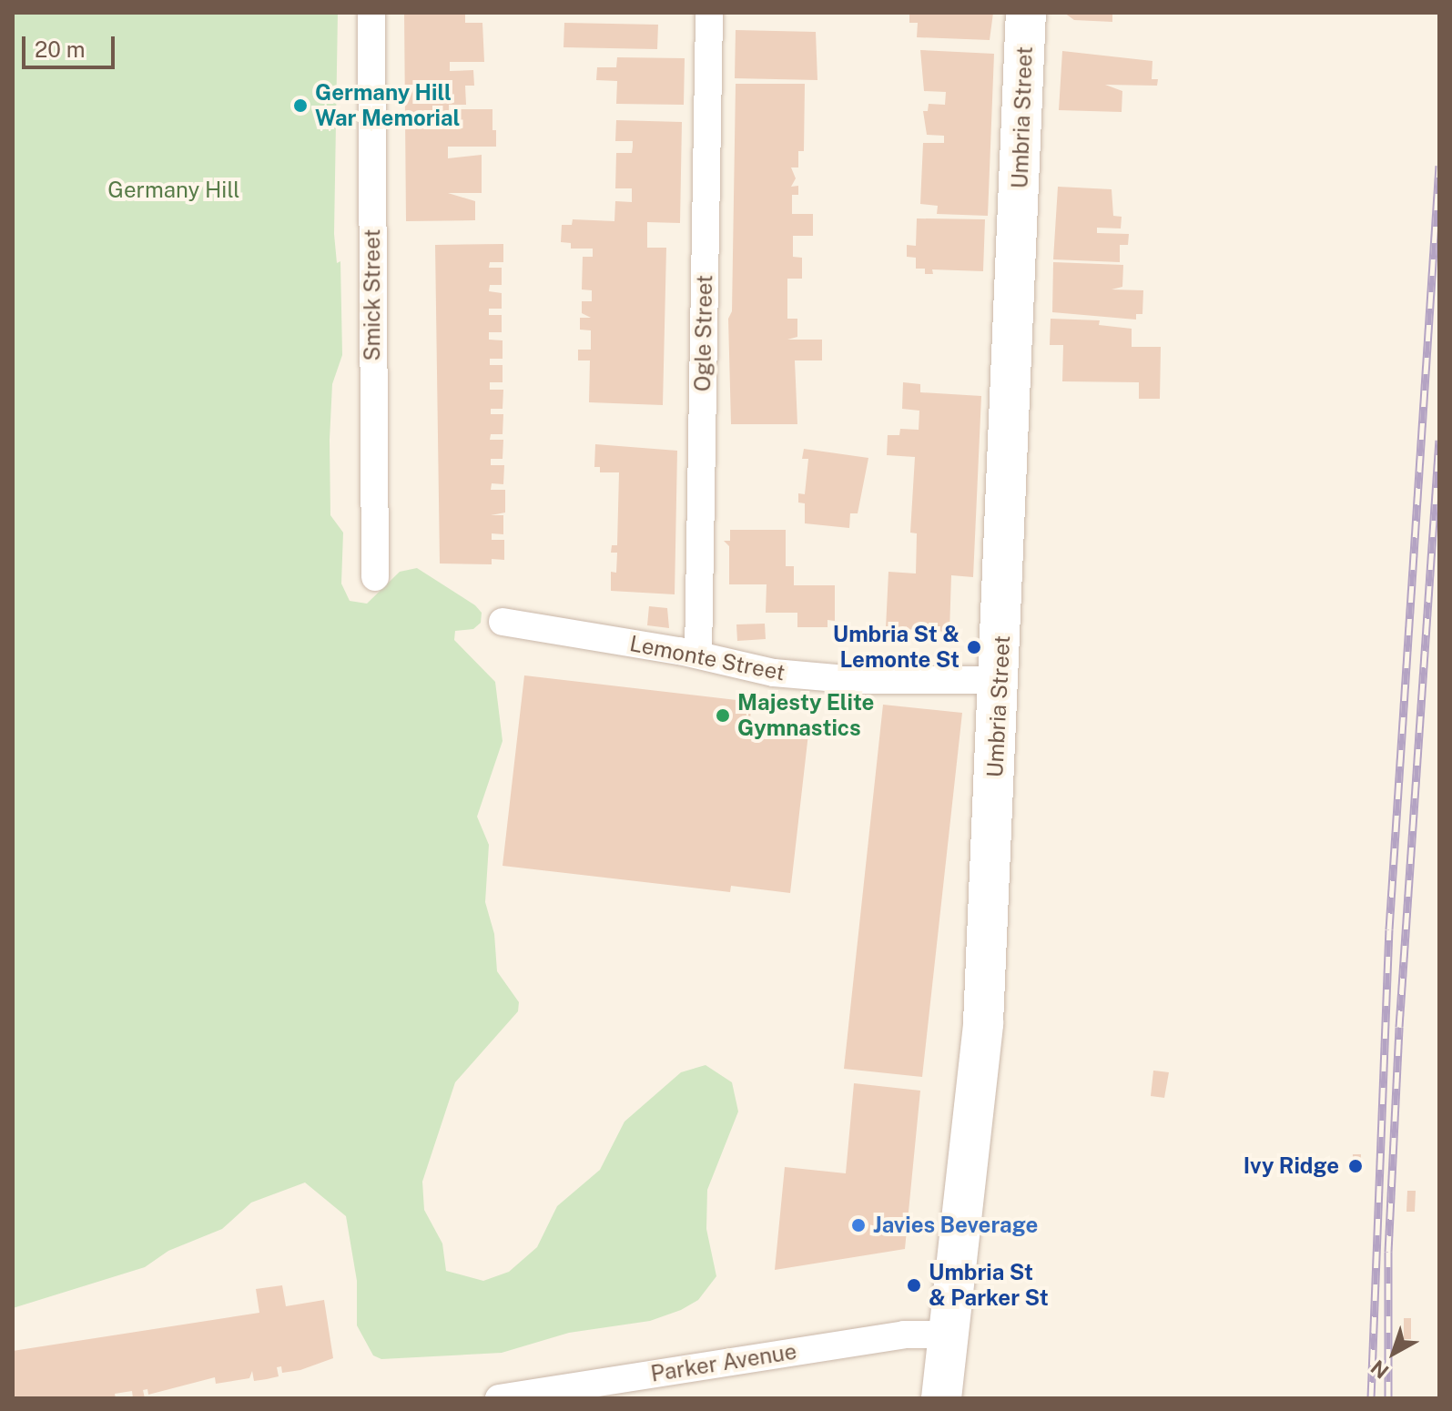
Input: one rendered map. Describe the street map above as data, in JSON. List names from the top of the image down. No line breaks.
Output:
{"streets":{"main road":["Umbria Street"],"street":["Smick Street","Ogle Street","Lemonte Street","Parker Avenue"]},"crossings":[["Umbria Street","Lemonte Street"],["Umbria Street","Parker Avenue"],["Ogle Street","Lemonte Street"]],"parks":["Germany Hill"],"places":["Germany Hill War Memorial","Umbria St & Lemonte St","Majesty Elite Gymnastics","Ivy Ridge","Javies Beverage","Umbria St & Parker St"],"scale_bar":"20 m","north":"bottom left"}
